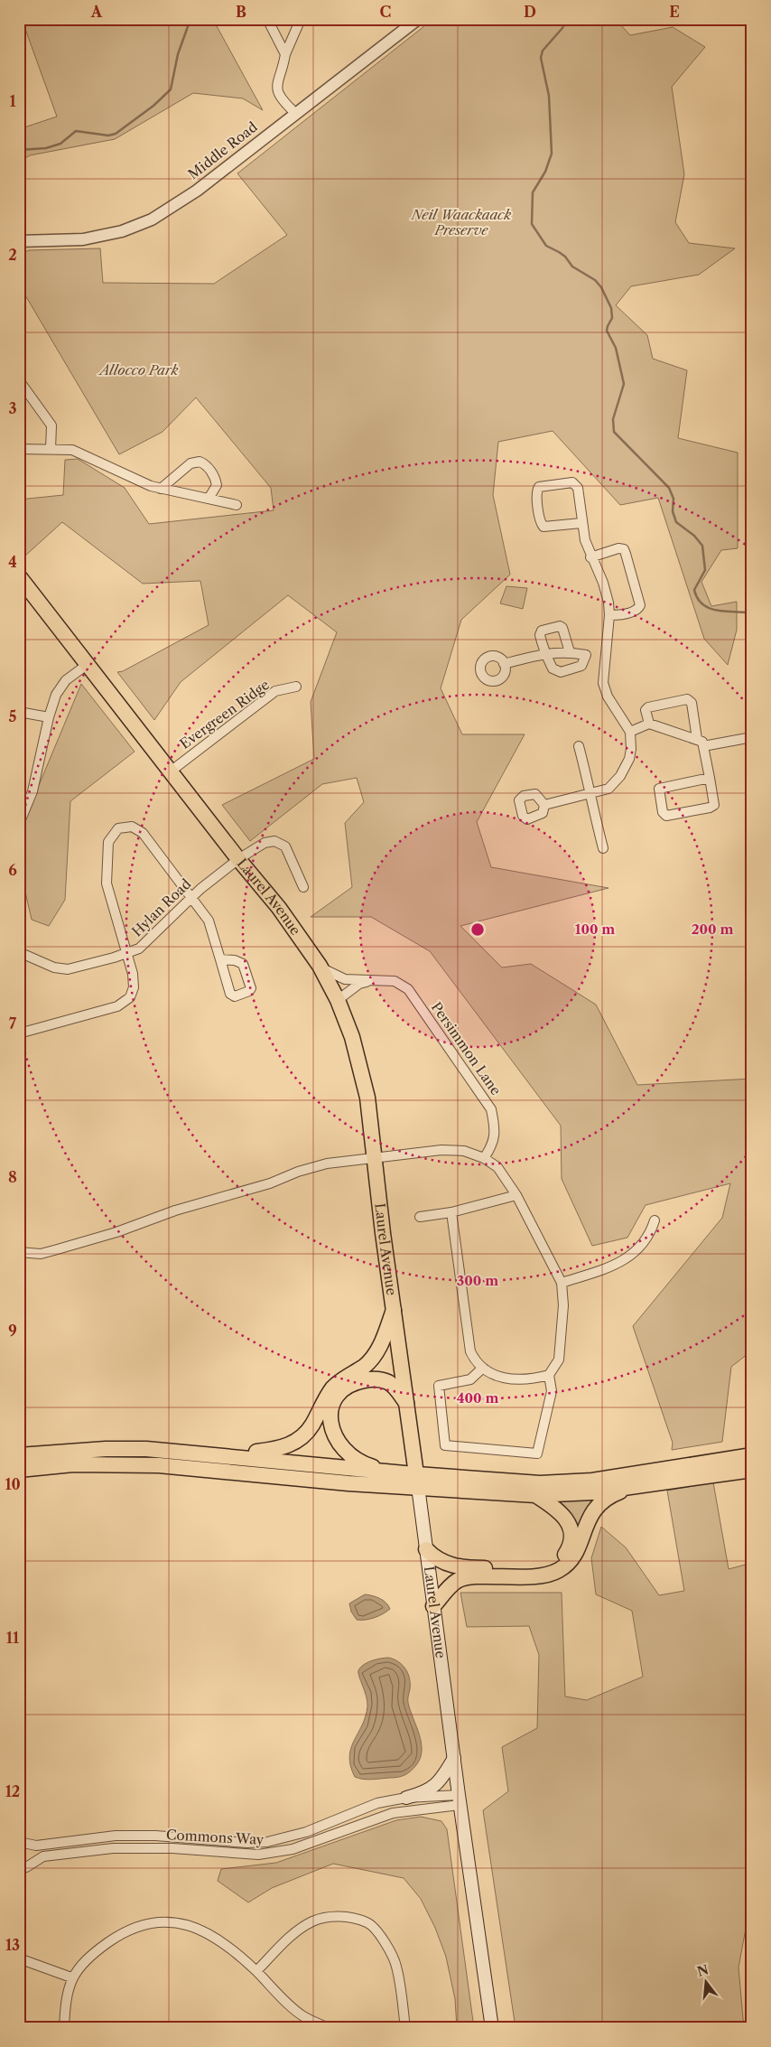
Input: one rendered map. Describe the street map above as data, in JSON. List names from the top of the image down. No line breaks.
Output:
{"streets":{"main road":["Laurel Avenue"],"street":["Middle Road","Evergreen Ridge","Hylan Road","Persimmon Lane","Commons Way"]},"crossings":[["Evergreen Ridge","Laurel Avenue"],["Laurel Avenue","Hylan Road"],["Laurel Avenue","Persimmon Lane"],["Laurel Avenue","Commons Way"]],"parks":["Neil Waackaack Preserve","Allocco Park"],"north":"top","grid":{"columns":["A","B","C","D","E"],"rows":["1","2","3","4","5","6","7","8","9","10","11","12","13"]},"rings":["100 m","200 m","300 m","400 m"]}
